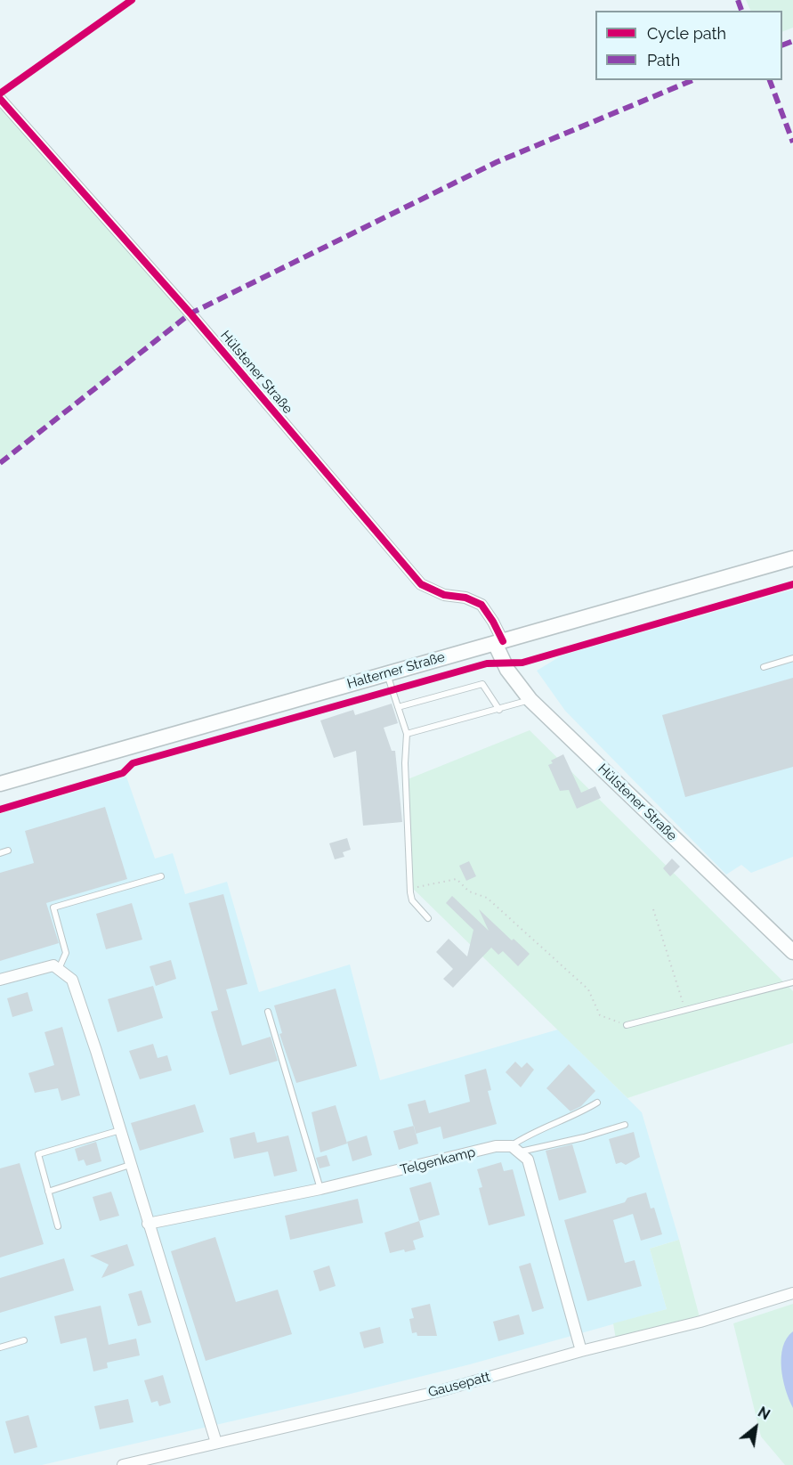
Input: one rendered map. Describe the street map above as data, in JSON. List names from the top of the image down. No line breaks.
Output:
{"streets":{"main road":["Hülstener Straße","Halterner Straße"],"street":["Telgenkamp","Gausepatt"]},"crossings":[["Hülstener Straße","Halterner Straße"]],"legend":["Cycle path","Path"],"north":"top right"}
